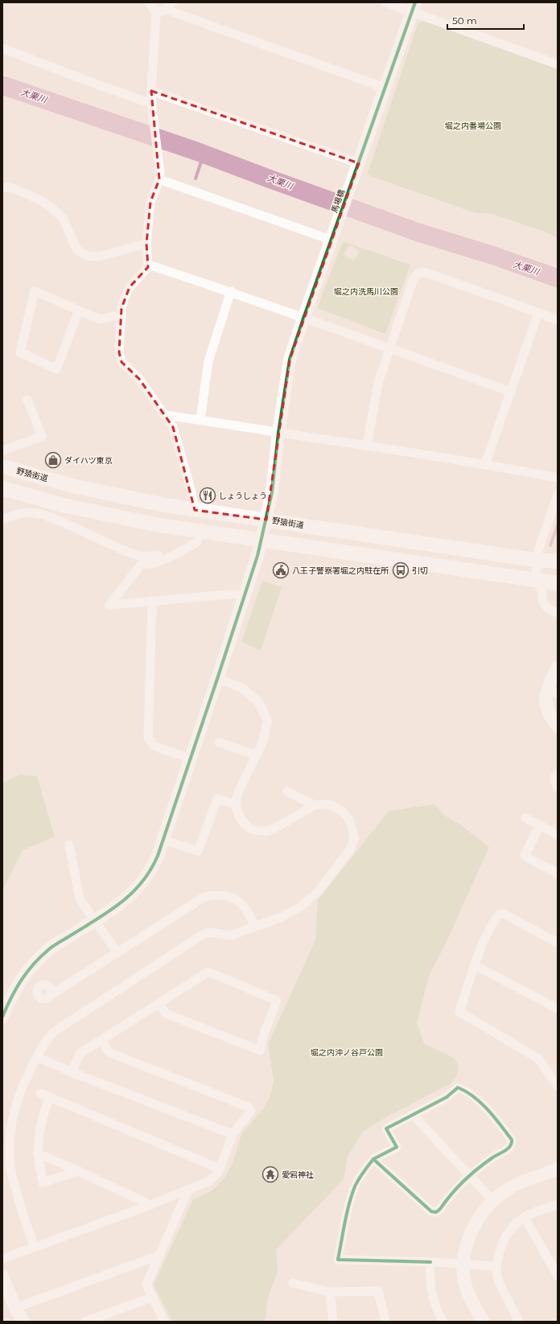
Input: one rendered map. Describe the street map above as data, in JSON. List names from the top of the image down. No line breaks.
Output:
{"streets":{"main road":["野猿街道"],"street":["馬場橋"]},"crossings":[["馬場橋","野猿街道"]],"water":["大栗川"],"parks":["堀之内番場公園","堀之内洗馬川公園","堀之内沖ノ谷戸公園"],"places":{"shop":["ダイハツ東京"],"restaurant":["しょうしょう"],"public building":["八王子警察署堀之内駐在所"],"bus stop":["引切"],"temple":["愛宕神社"]},"scale_bar":"50 m"}
